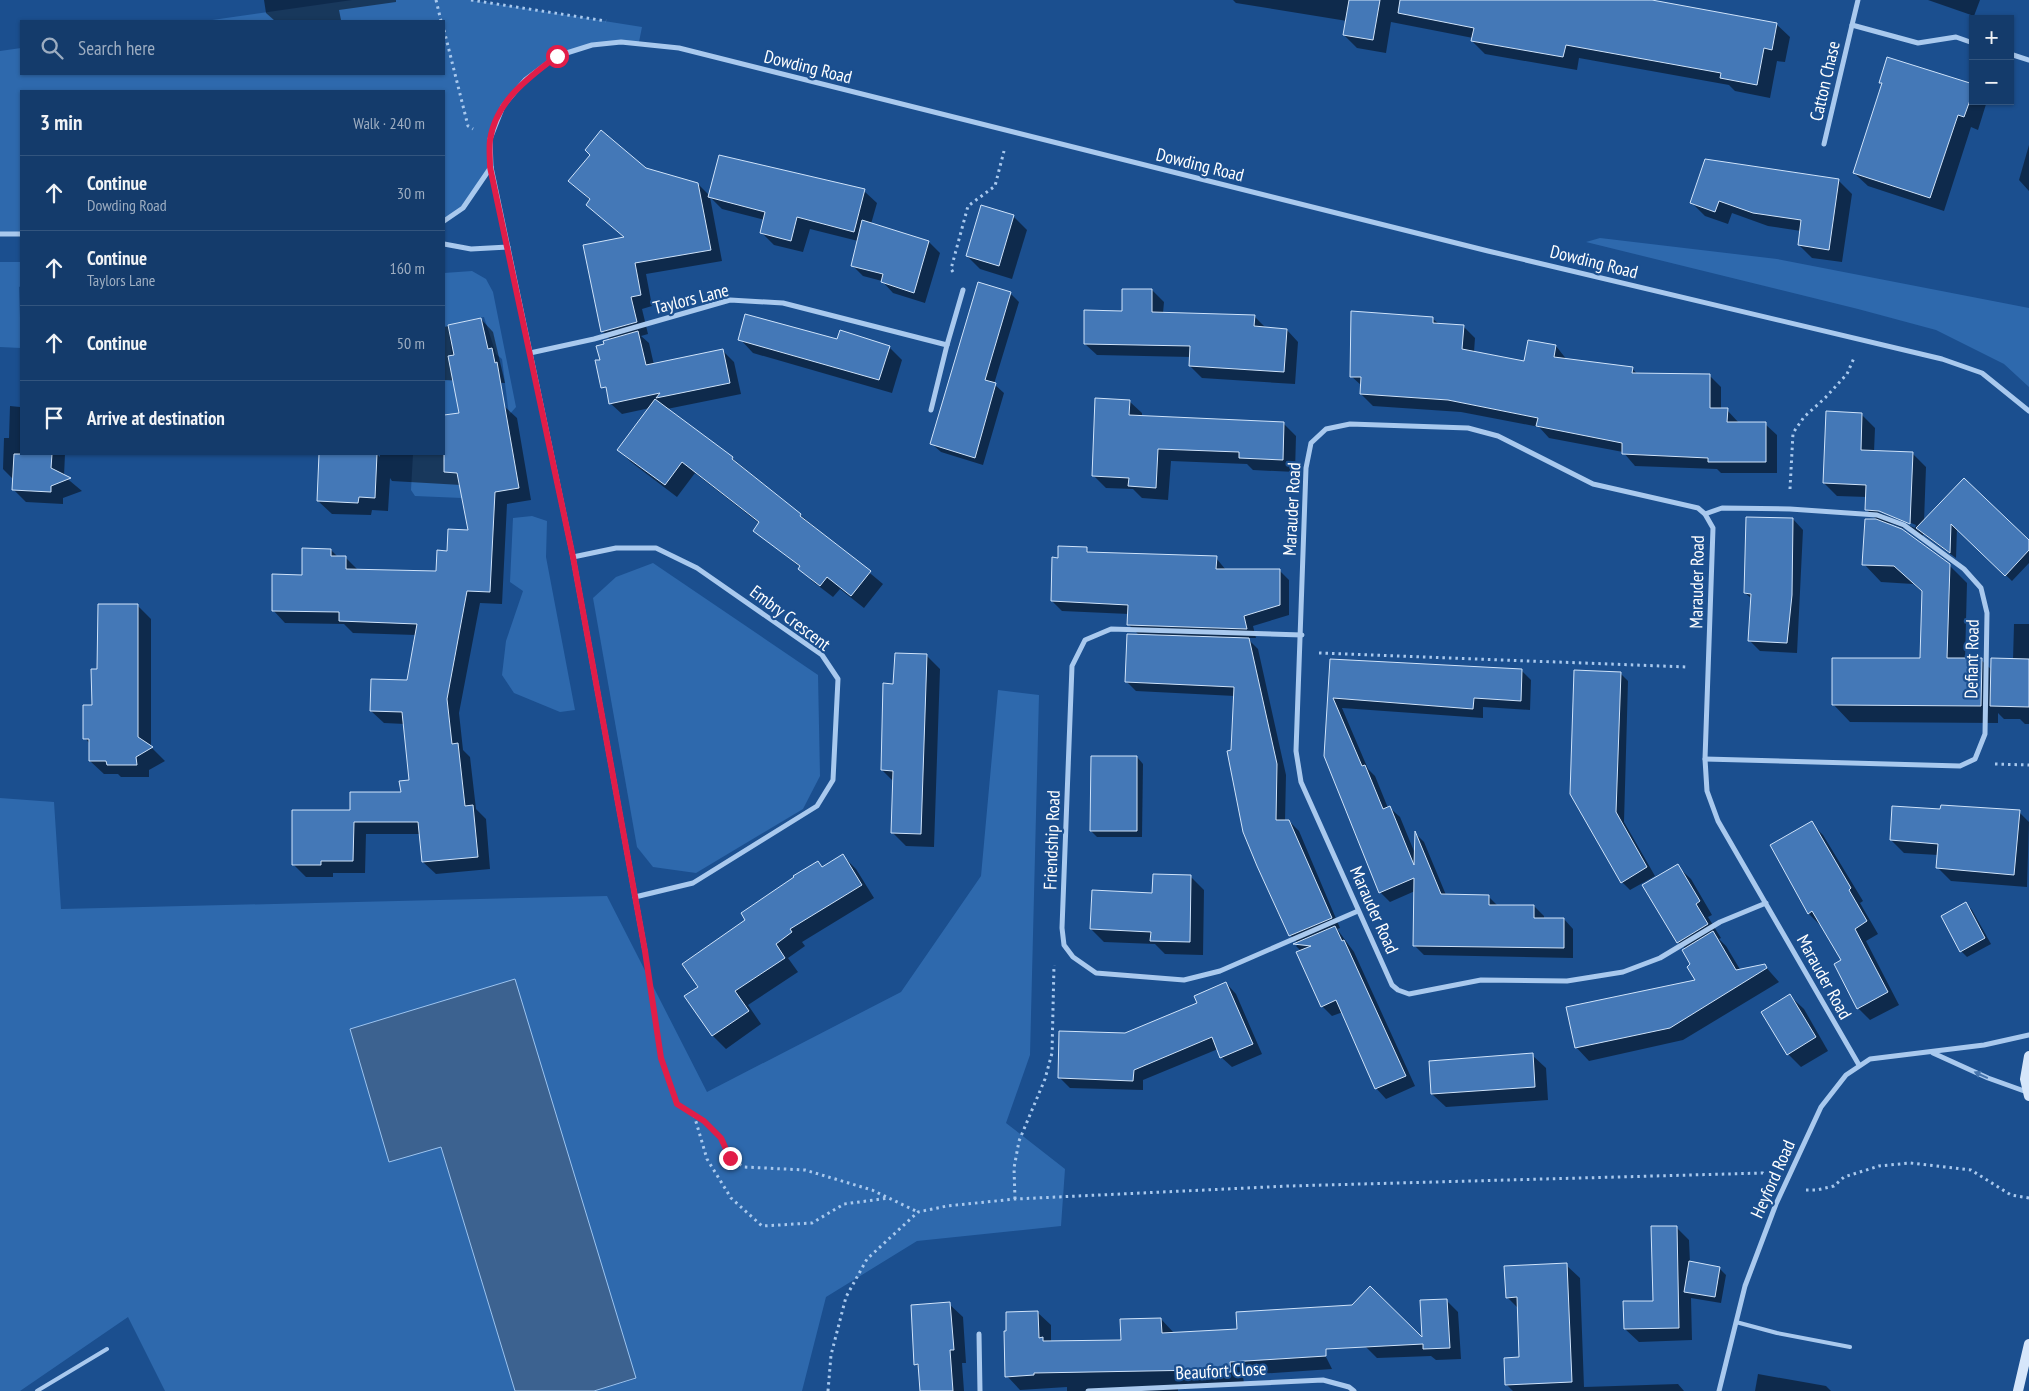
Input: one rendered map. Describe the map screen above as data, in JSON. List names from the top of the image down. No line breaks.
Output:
{"streets":{"street":["Dowding Road","Catton Chase","Taylors Lane","Marauder Road","Embry Crescent","Defiant Road","Friendship Road","Heyford Road","Beaufort Close"]},"crossings":[["Marauder Road","Defiant Road"],["Marauder Road","Friendship Road"],["Marauder Road","Heyford Road"]],"page":{"map_buttons":["+","−"],"search":"Search here","heading":["3 min","Walk · 240 m"],"list":[["Continue","Dowding Road","30 m"],["Continue","Taylors Lane","160 m"],["Continue","50 m"],"Arrive at destination"]}}
